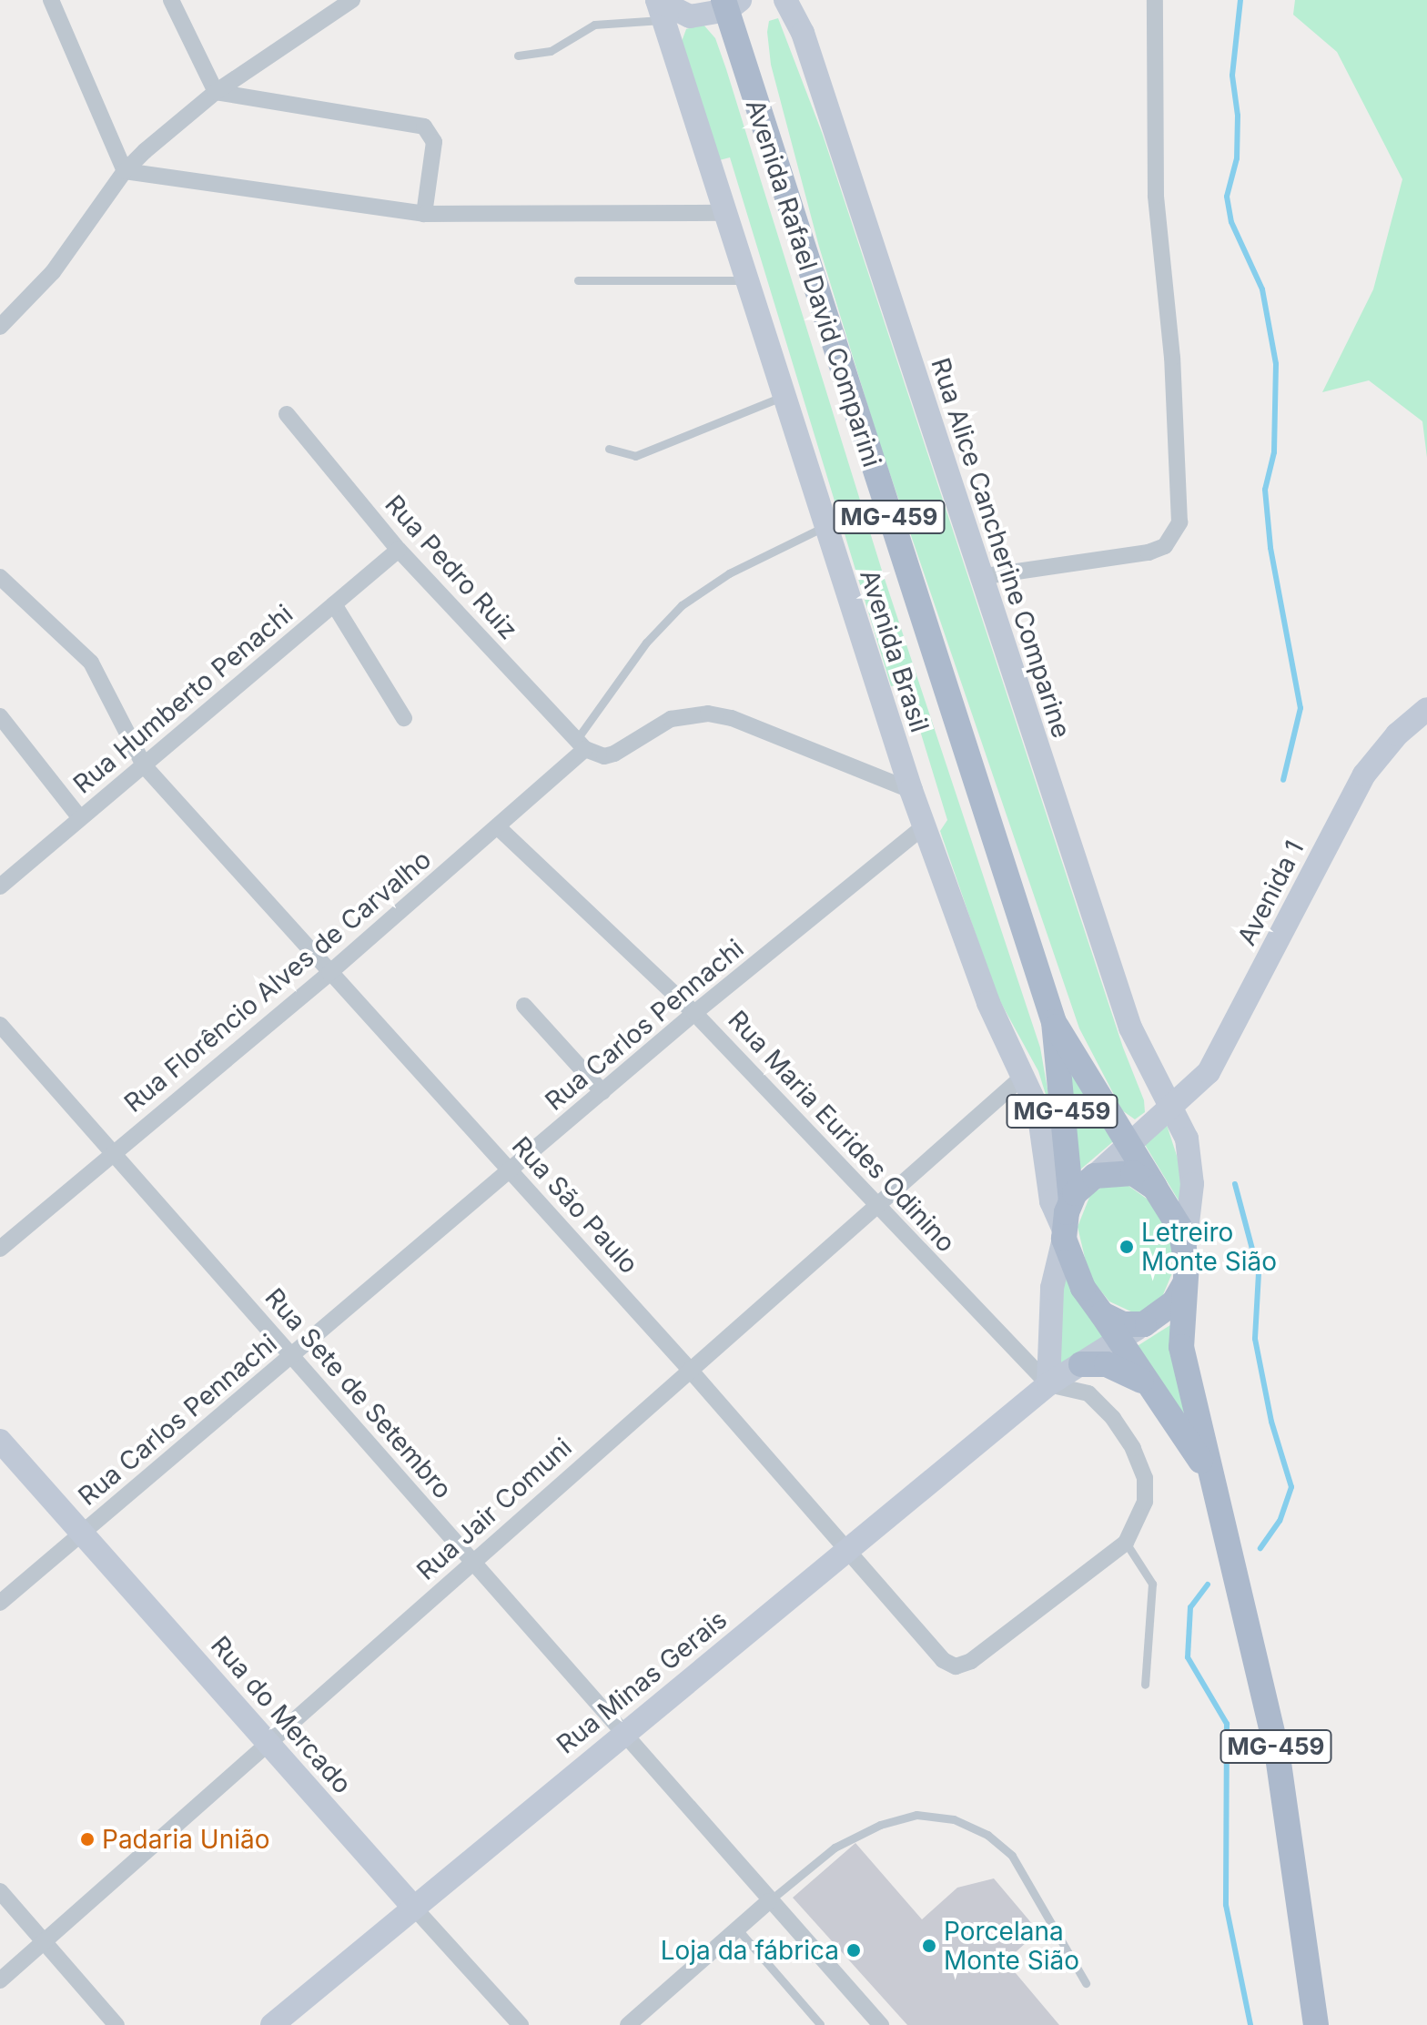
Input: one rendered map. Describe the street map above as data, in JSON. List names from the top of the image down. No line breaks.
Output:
{"streets":{"main road":["Avenida Rafael David Comparini","MG-459"],"street":["Rua Alice Cancherine Comparine","Rua Pedro Ruiz","Avenida Brasil","Rua Humberto Penachi","Avenida 1","Rua Florêncio Alves de Carvalho","Rua Carlos Pennachi","Rua Maria Eurides Odinino","Rua São Paulo","Rua Sete de Setembro","Rua Jair Comuni","Rua Minas Gerais","Rua do Mercado"]},"crossings":[["Avenida Rafael David Comparini","MG-459"],["Avenida Rafael David Comparini","Rua Alice Cancherine Comparine"],["Avenida Rafael David Comparini","Avenida Brasil"],["Avenida Rafael David Comparini","Avenida 1"],["Avenida Rafael David Comparini","Rua Minas Gerais"],["MG-459","Avenida Brasil"],["Rua Alice Cancherine Comparine","Avenida Brasil"],["Rua Alice Cancherine Comparine","Avenida 1"],["Rua Alice Cancherine Comparine","Rua Minas Gerais"],["Rua Pedro Ruiz","Rua Humberto Penachi"],["Rua Pedro Ruiz","Rua Florêncio Alves de Carvalho"],["Avenida Brasil","Avenida 1"],["Avenida Brasil","Rua Carlos Pennachi"],["Avenida Brasil","Rua Jair Comuni"],["Avenida Brasil","Rua Minas Gerais"],["Rua Humberto Penachi","Rua São Paulo"],["Avenida 1","Rua Minas Gerais"],["Rua Florêncio Alves de Carvalho","Rua Maria Eurides Odinino"],["Rua Florêncio Alves de Carvalho","Rua São Paulo"],["Rua Florêncio Alves de Carvalho","Rua Sete de Setembro"],["Rua Carlos Pennachi","Rua Maria Eurides Odinino"],["Rua Carlos Pennachi","Rua São Paulo"],["Rua Carlos Pennachi","Rua Sete de Setembro"],["Rua Carlos Pennachi","Rua do Mercado"],["Rua Maria Eurides Odinino","Rua Jair Comuni"],["Rua Maria Eurides Odinino","Rua Minas Gerais"],["Rua São Paulo","Rua Jair Comuni"],["Rua São Paulo","Rua Minas Gerais"],["Rua Sete de Setembro","Rua Jair Comuni"],["Rua Sete de Setembro","Rua Minas Gerais"],["Rua Jair Comuni","Rua do Mercado"],["Rua Minas Gerais","Rua do Mercado"]],"places":["Letreiro Monte Sião","Padaria União","Porcelana Monte Sião","Loja da fábrica"]}
